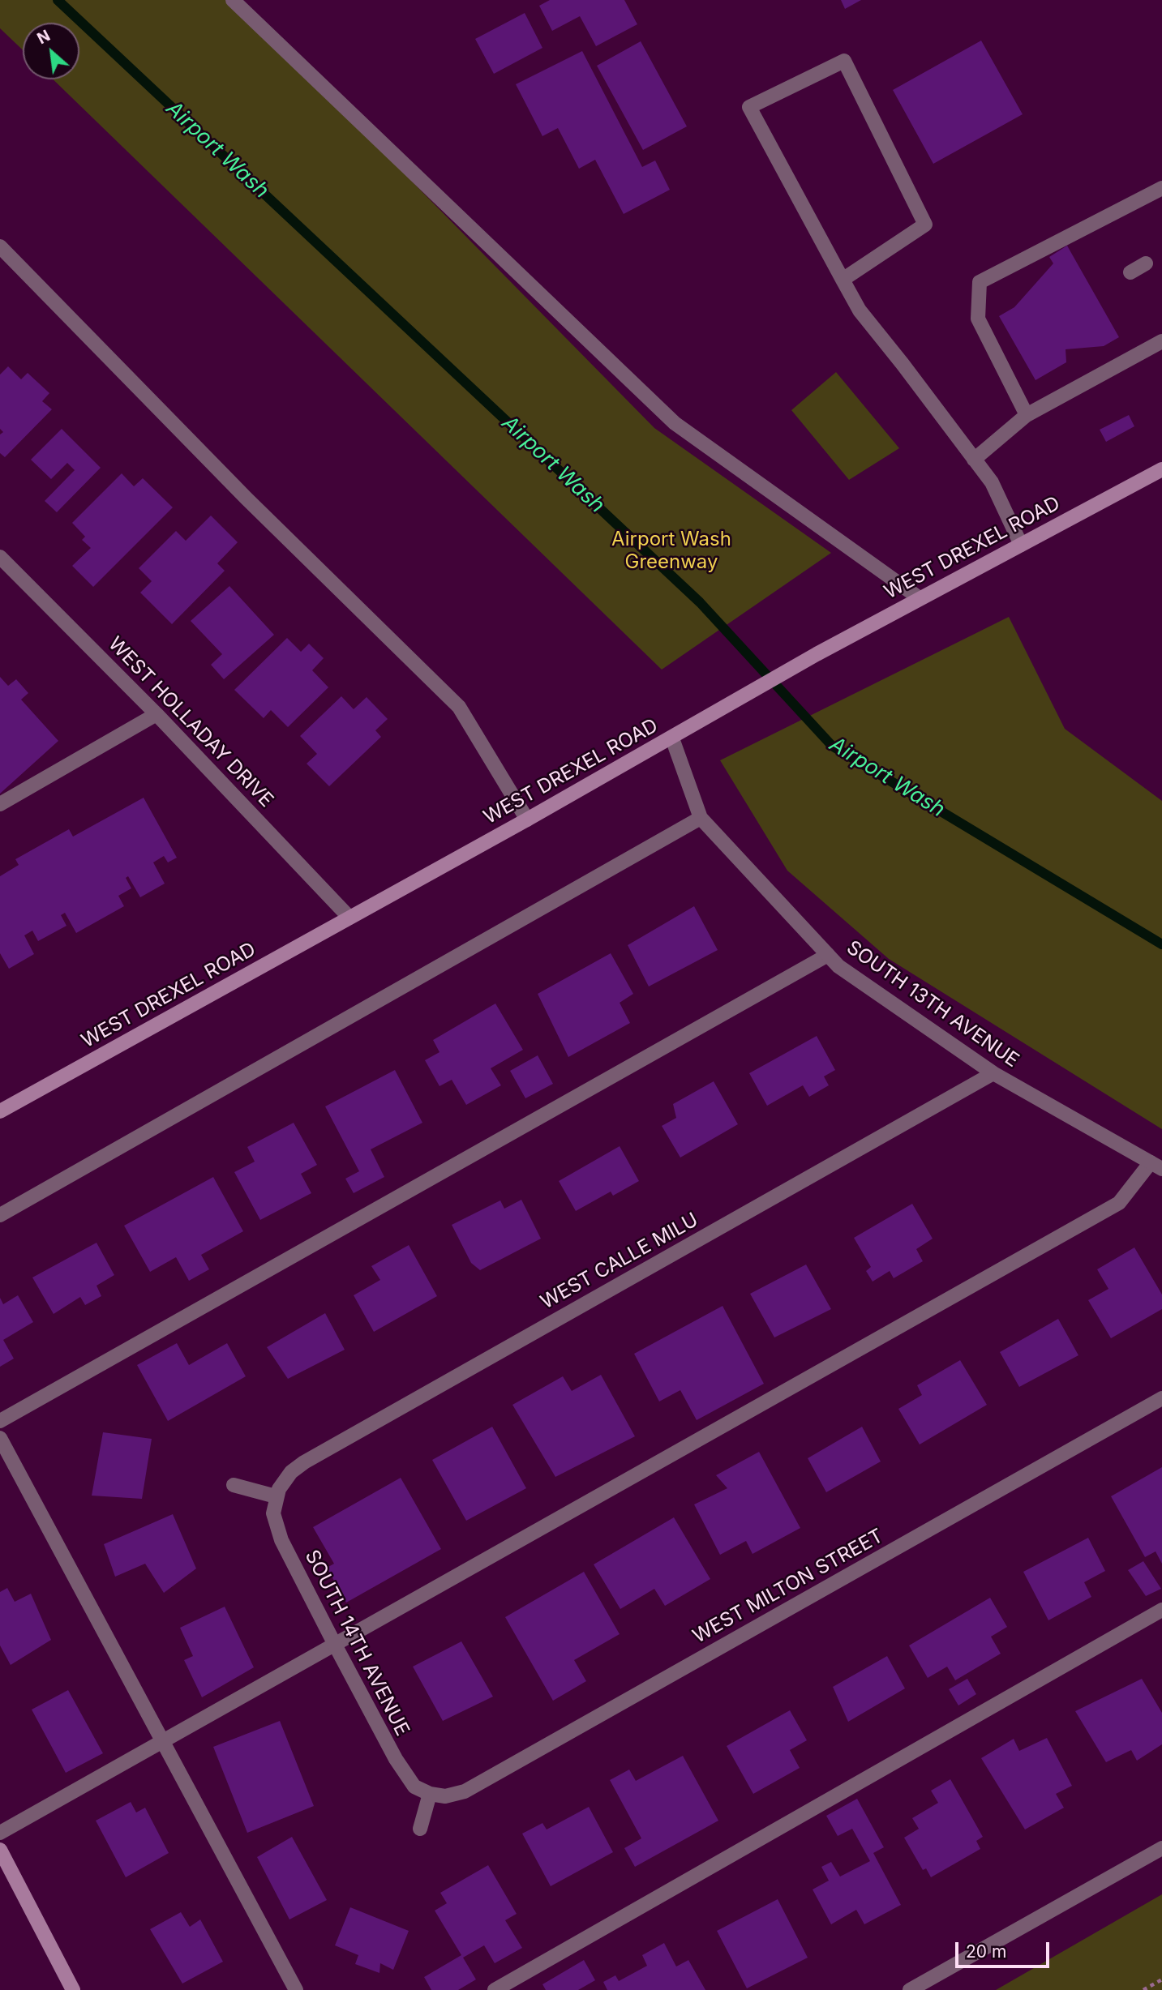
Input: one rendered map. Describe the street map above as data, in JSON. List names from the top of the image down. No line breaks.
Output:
{"streets":{"street":["WEST DREXEL ROAD","WEST HOLLADAY DRIVE","SOUTH 13TH AVENUE","WEST CALLE MILU","WEST MILTON STREET","SOUTH 14TH AVENUE"]},"crossings":[["WEST DREXEL ROAD","WEST HOLLADAY DRIVE"],["WEST DREXEL ROAD","SOUTH 13TH AVENUE"],["SOUTH 13TH AVENUE","WEST CALLE MILU"],["WEST CALLE MILU","SOUTH 14TH AVENUE"],["WEST MILTON STREET","SOUTH 14TH AVENUE"]],"water":["Airport Wash"],"parks":["Airport Wash Greenway"],"scale_bar":"20 m","north":"top left"}
